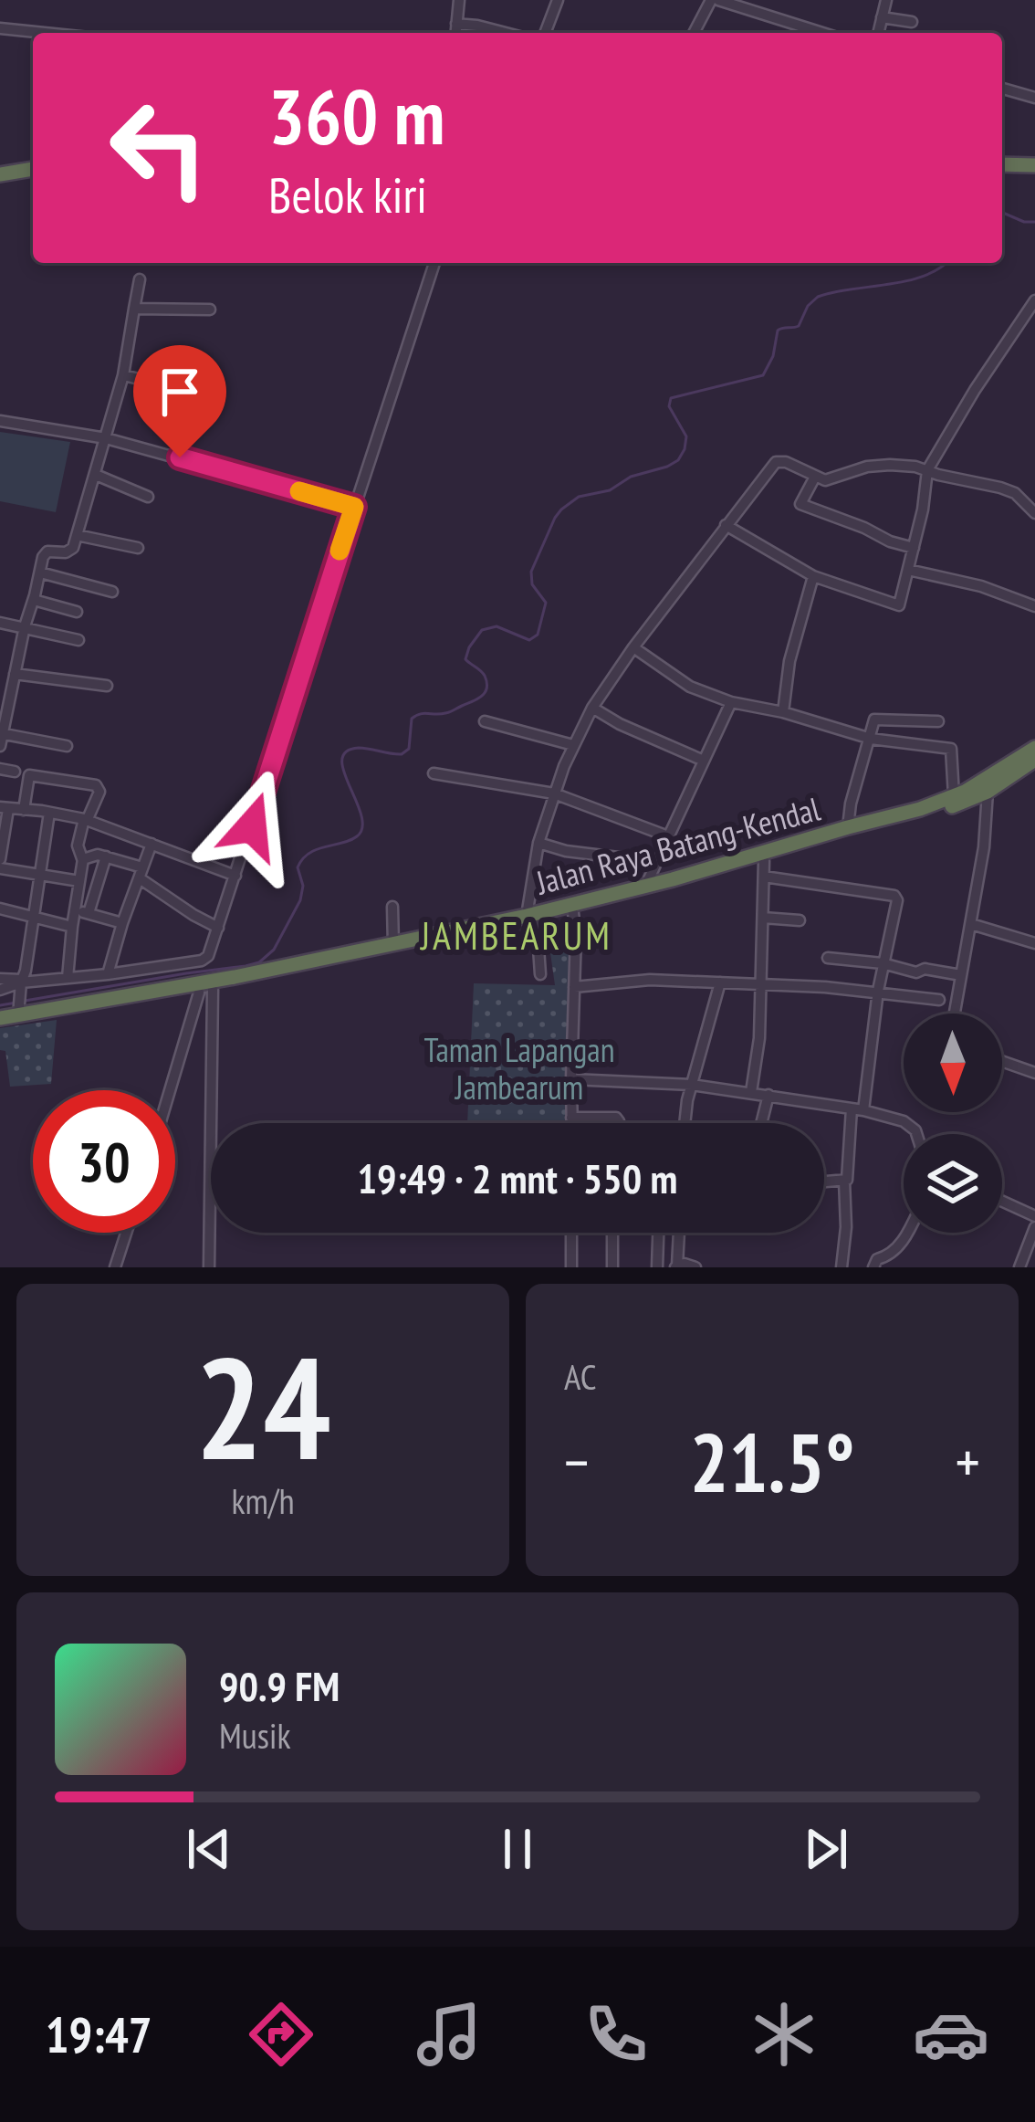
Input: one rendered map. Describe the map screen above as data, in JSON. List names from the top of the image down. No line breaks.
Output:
{"streets":{"highway":["Jalan Raya Batang-Kendal"]},"districts":["JAMBEARUM"],"parks":["Taman Lapangan Jambearum"],"north":"bottom","page":{"turn":["360 m","Belok kiri"],"limit":"30","trip":"19:49 · 2 mnt · 550 m","tile":[["24","km/h"],"AC"],"heat":["−","21.5°","+"],"song":["90.9 FM","Musik"],"tabs":"19:47"}}
